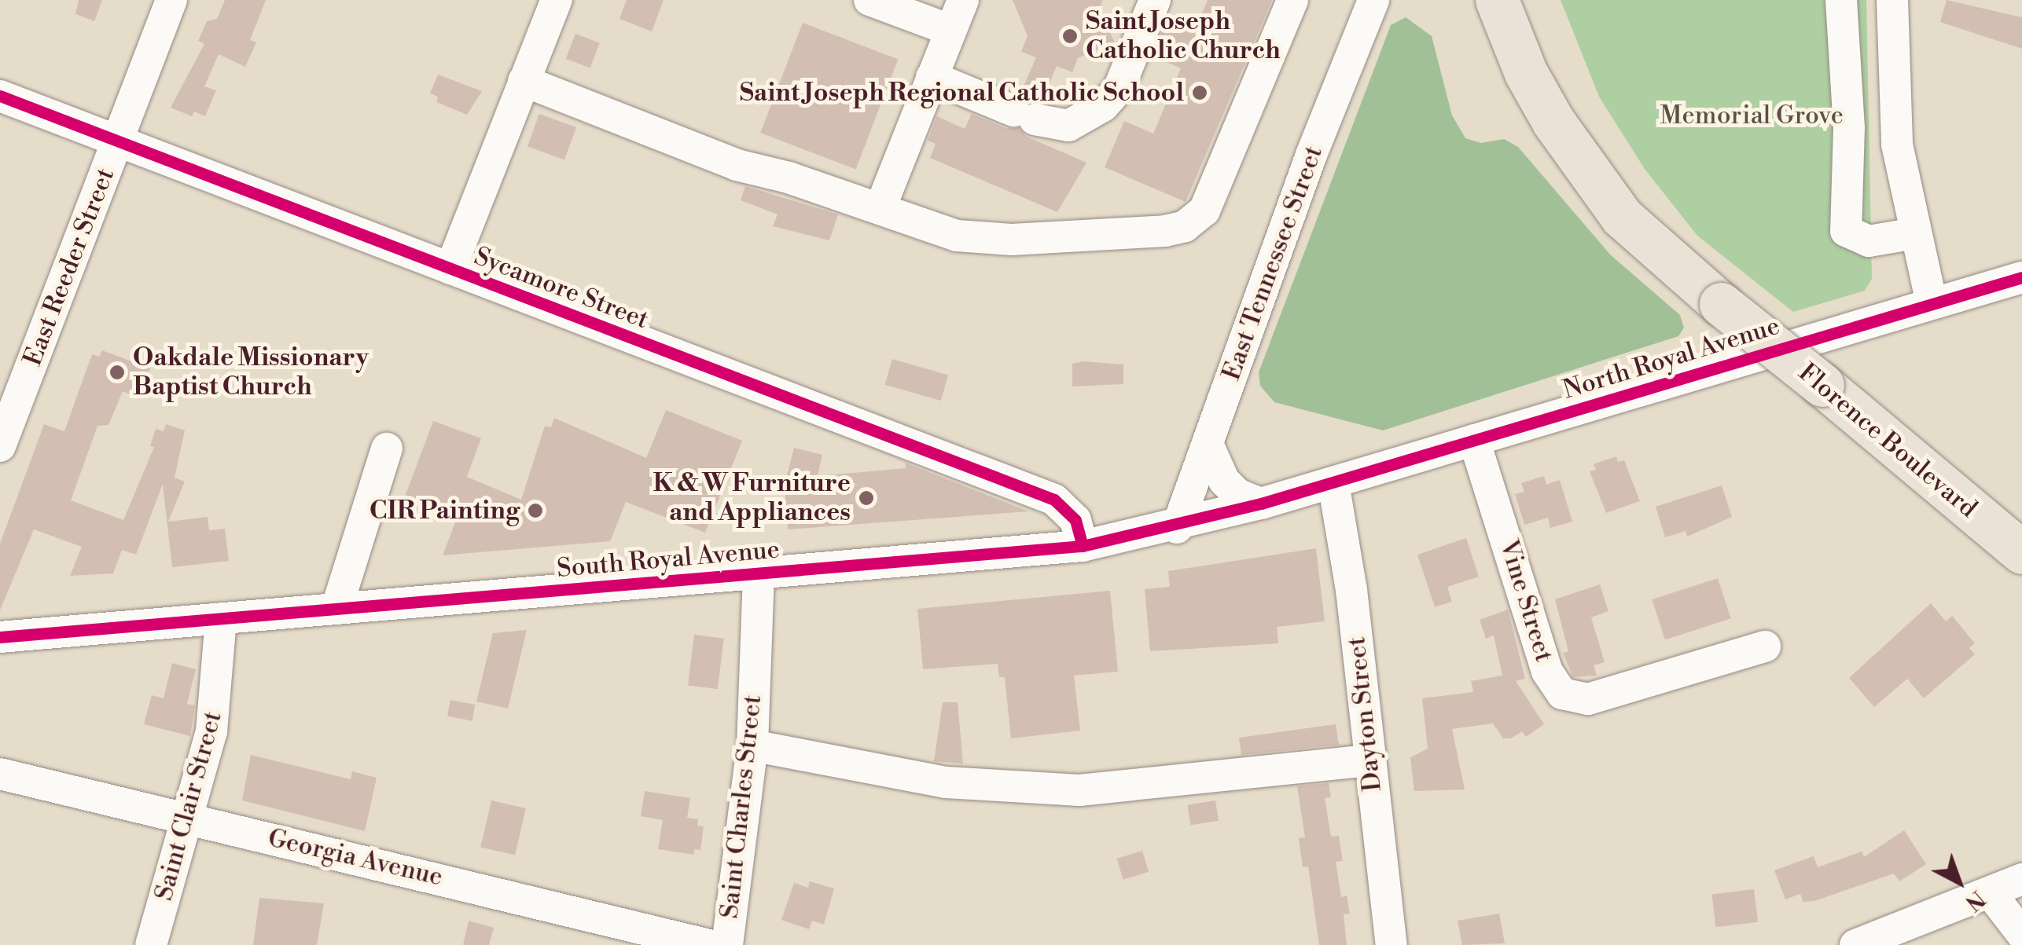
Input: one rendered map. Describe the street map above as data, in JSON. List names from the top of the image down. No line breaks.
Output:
{"streets":{"highway":["Florence Boulevard"],"street":["East Tennessee Street","East Reeder Street","Sycamore Street","North Royal Avenue","South Royal Avenue","Vine Street","Dayton Street","Saint Clair Street","Saint Charles Street","Georgia Avenue"]},"crossings":[["East Tennessee Street","South Royal Avenue"],["East Reeder Street","Sycamore Street"],["Sycamore Street","South Royal Avenue"],["North Royal Avenue","South Royal Avenue"],["North Royal Avenue","Vine Street"],["North Royal Avenue","Dayton Street"],["South Royal Avenue","Dayton Street"],["South Royal Avenue","Saint Clair Street"],["South Royal Avenue","Saint Charles Street"],["Saint Clair Street","Georgia Avenue"]],"parks":["Memorial Grove"],"places":["Saint Joseph Catholic Church","Saint Joseph Regional Catholic School","Oakdale Missionary Baptist Church","K & W Furniture and Appliances","CIR Painting"],"north":"bottom right"}
